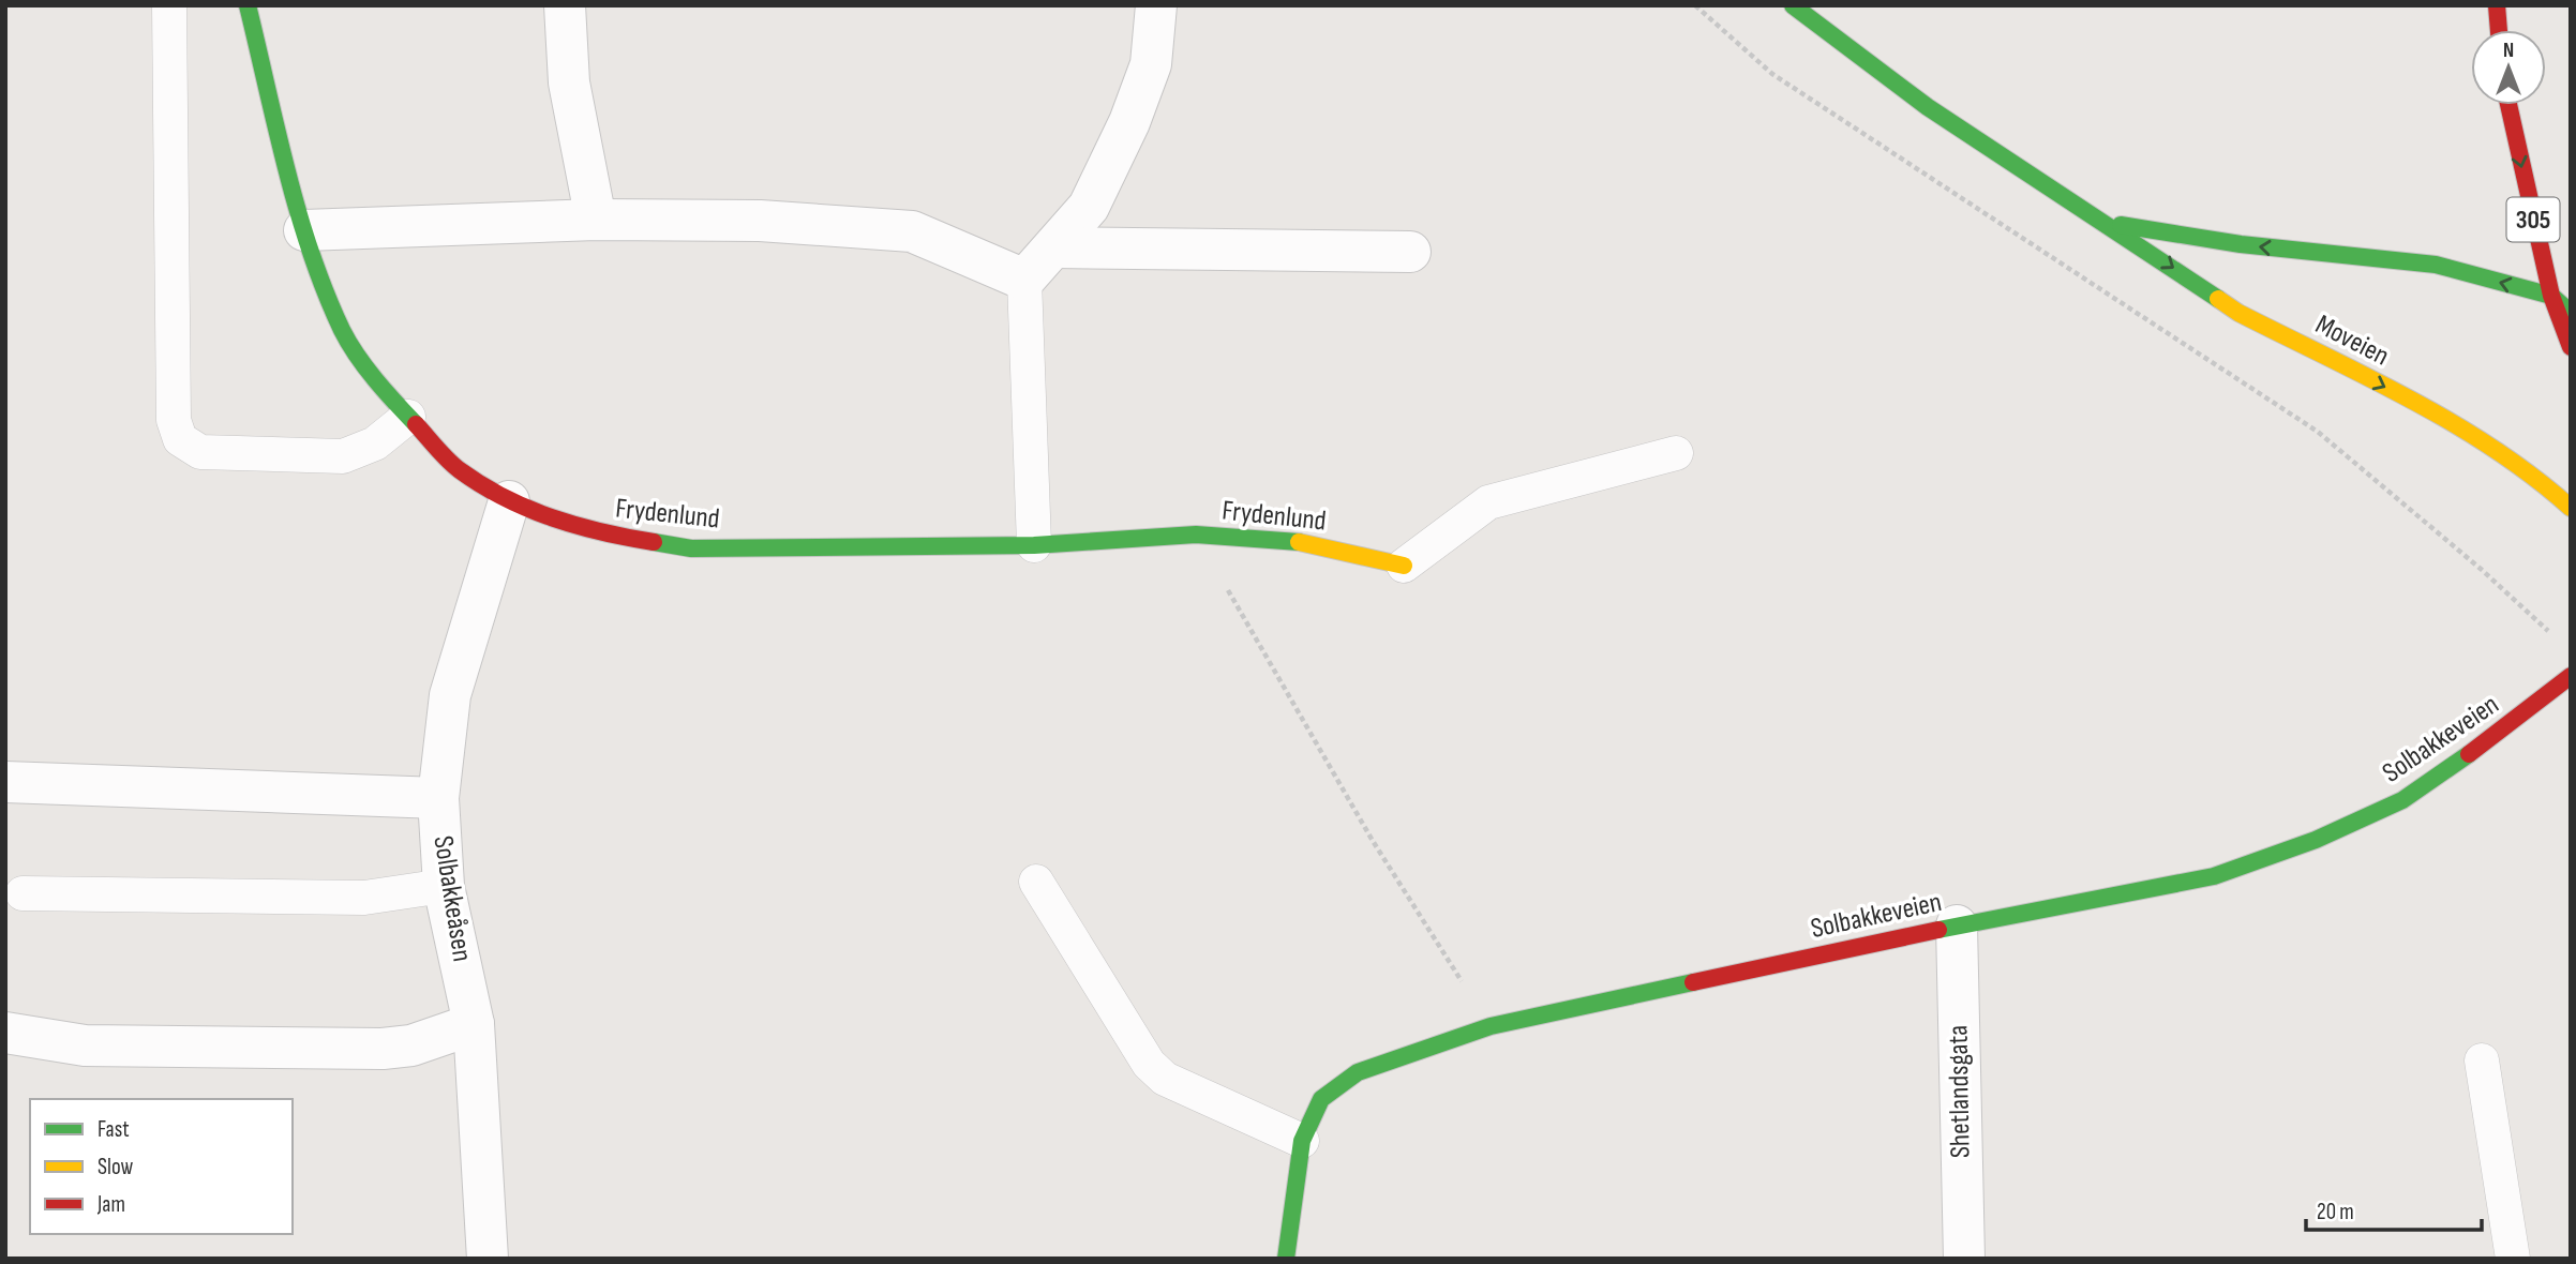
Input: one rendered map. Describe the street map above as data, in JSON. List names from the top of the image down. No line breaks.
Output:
{"streets":{"street":["305","Moveien","Frydenlund","Solbakkeveien","Solbakkeåsen","Shetlandsgata"]},"crossings":[["305","Moveien"],["Frydenlund","Solbakkeåsen"],["Solbakkeveien","Shetlandsgata"]],"legend":["Fast","Slow","Jam"],"scale_bar":"20 m","north":"top"}
